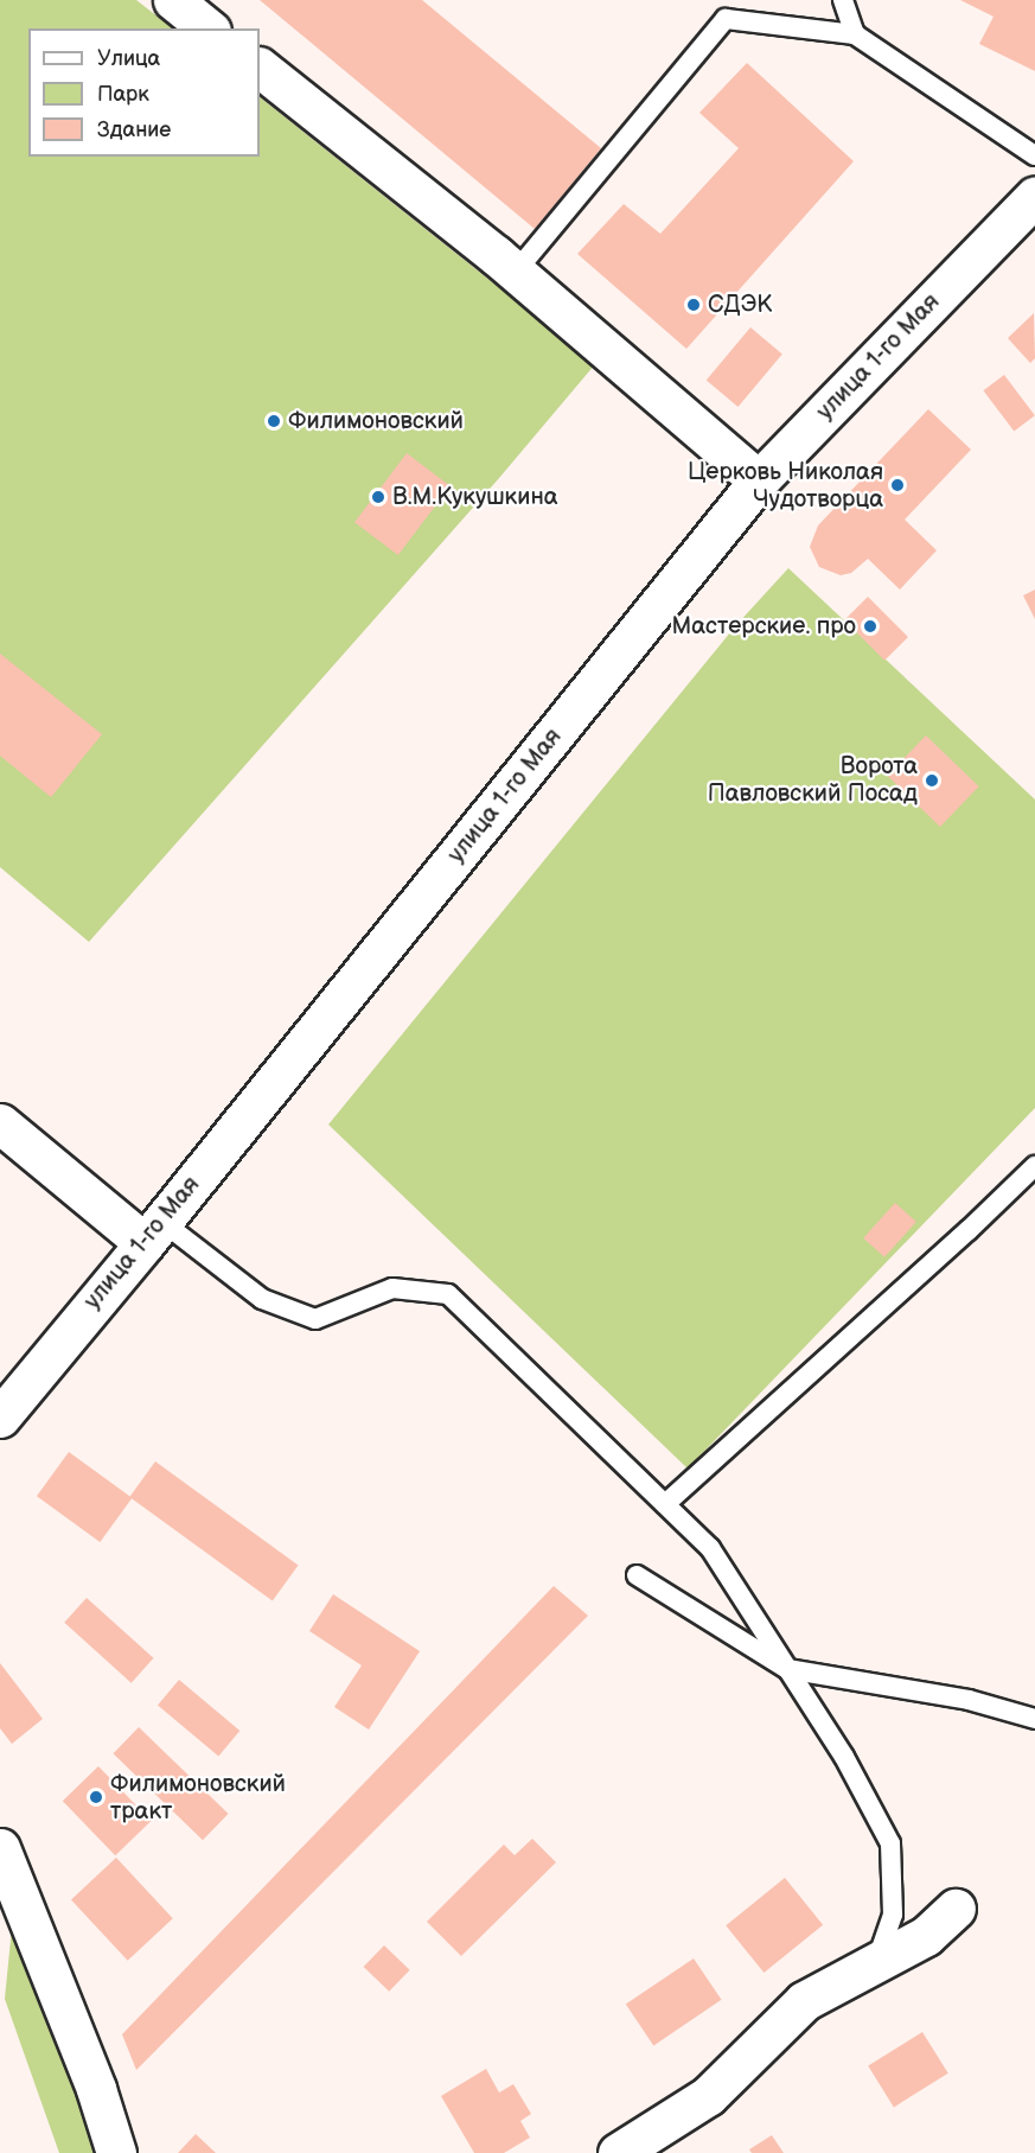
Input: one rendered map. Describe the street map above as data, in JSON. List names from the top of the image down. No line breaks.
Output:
{"streets":{"street":["улица 1-го Мая"]},"places":["СДЭК","Филимоновский","Церковь Николая Чудотворца","В.М.Кукушкина","Мастерские. про","Ворота Павловский Посад","Филимоновский тракт"],"legend":["Улица","Парк","Здание"]}
